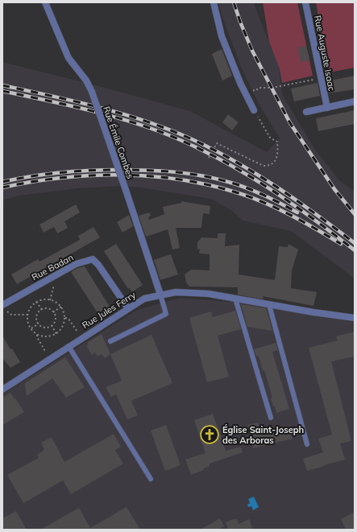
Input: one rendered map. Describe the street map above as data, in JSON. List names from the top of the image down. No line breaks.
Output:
{"streets":{"street":["Rue Auguste Isaac","Rue Émile Combes","Rue Badan","Rue Jules Ferry"]},"crossings":[["Rue Émile Combes","Rue Jules Ferry"],["Rue Badan","Rue Jules Ferry"]],"places":{"church":["Église Saint-Joseph des Arboras"]}}
